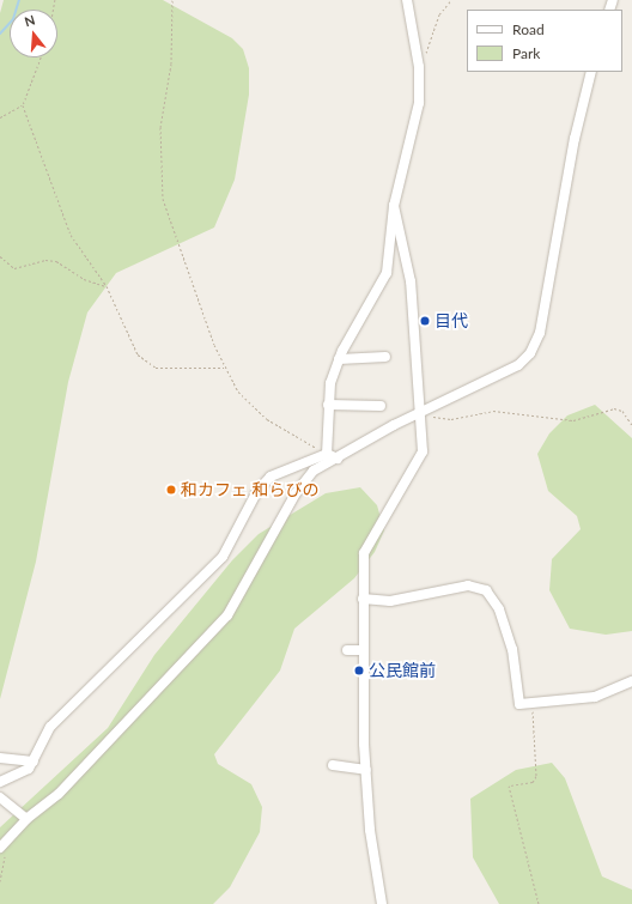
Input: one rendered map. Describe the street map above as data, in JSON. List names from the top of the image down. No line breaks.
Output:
{"places":["目代","和カフェ 和らびの","公民館前"],"legend":["Road","Park"],"north":"top"}
